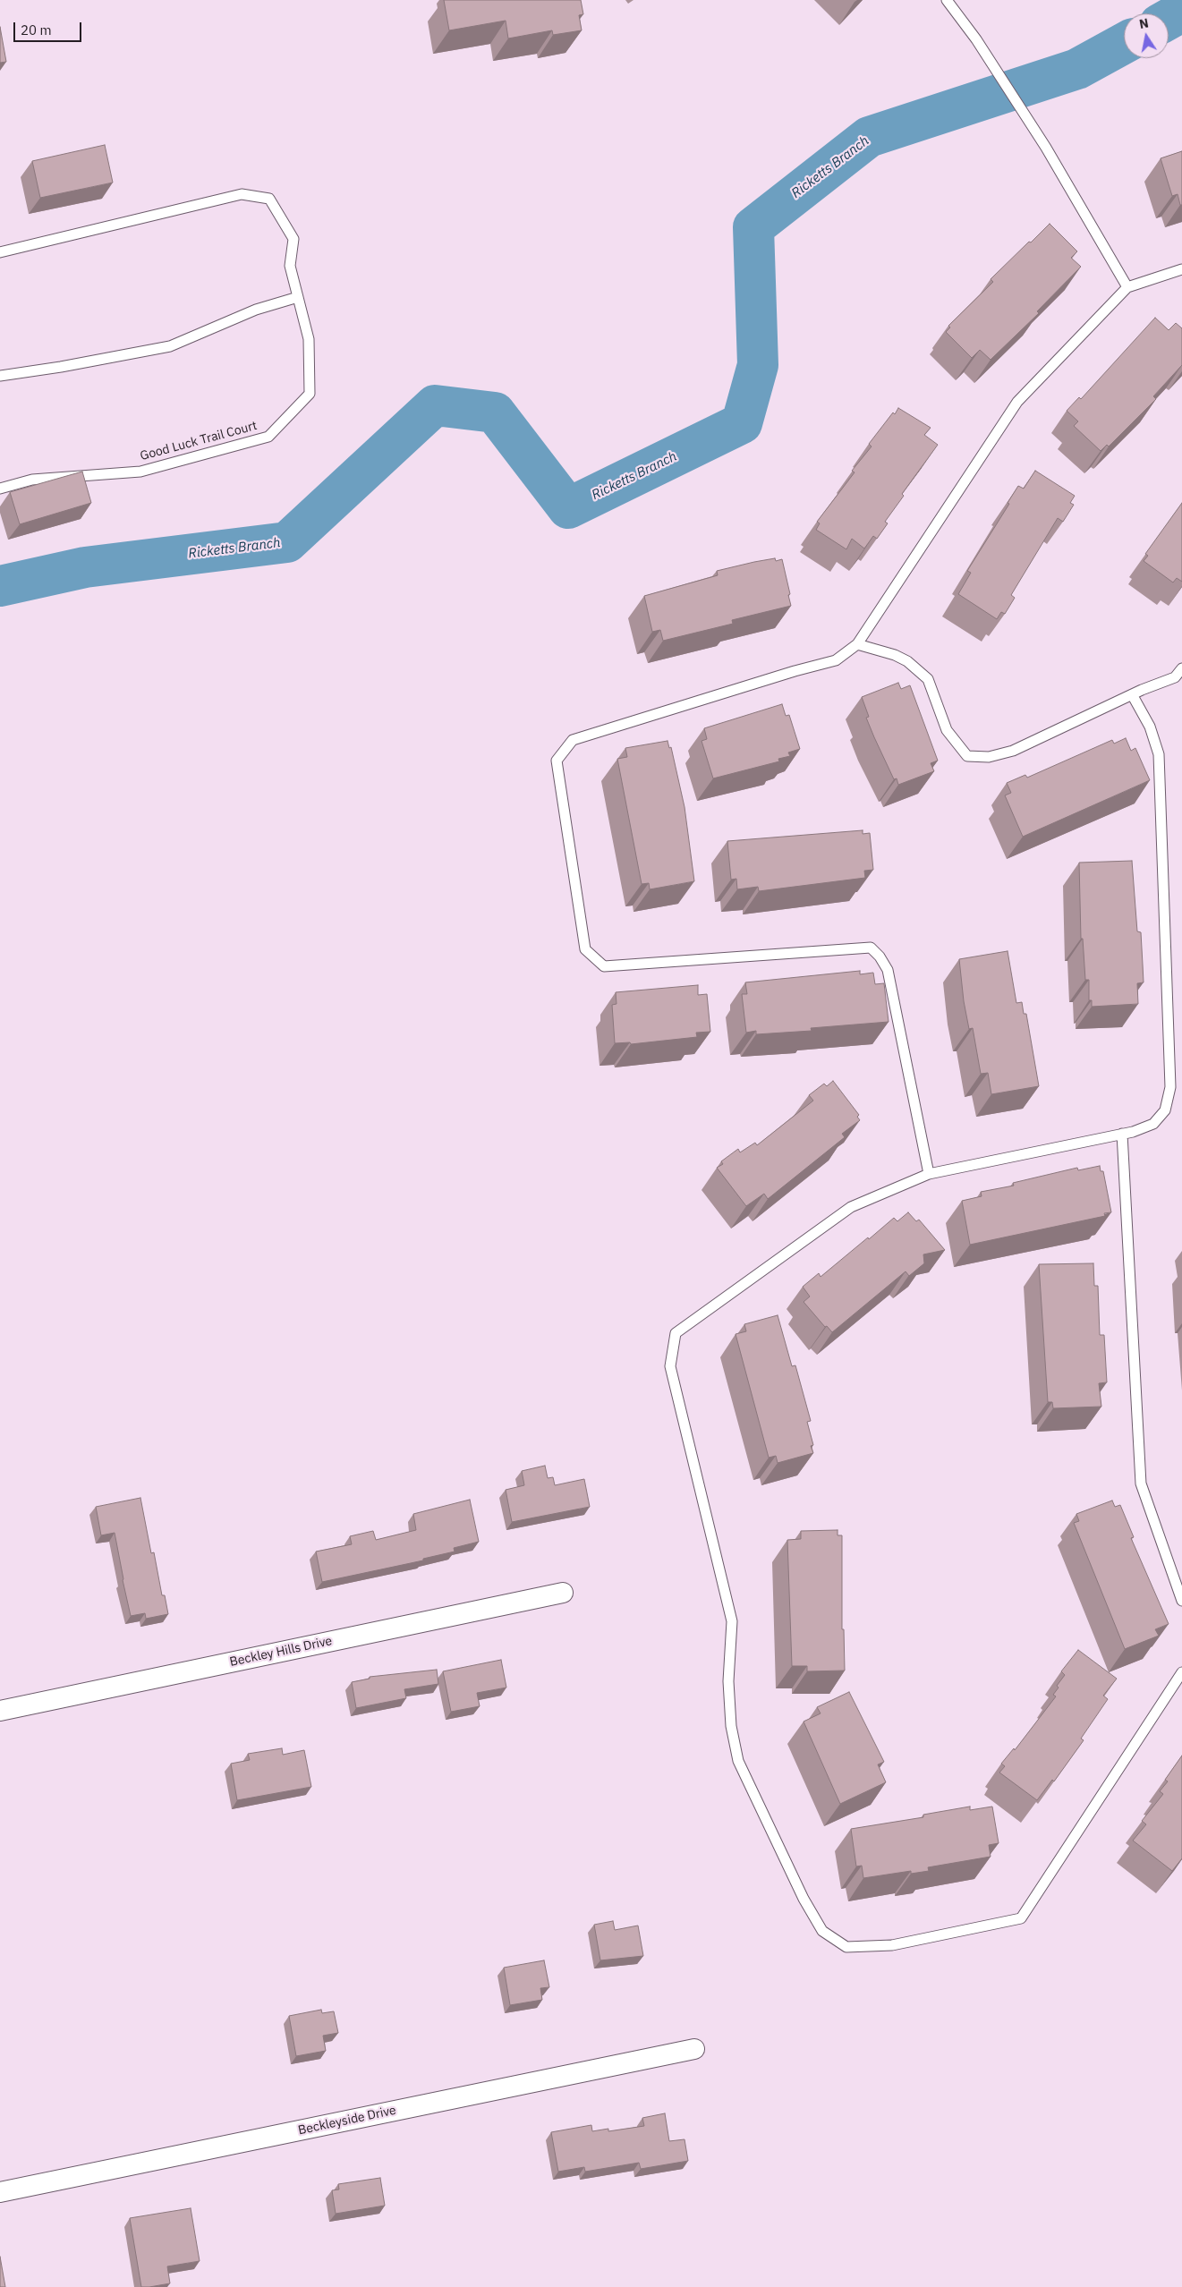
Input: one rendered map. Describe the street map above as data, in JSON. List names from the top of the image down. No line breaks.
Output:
{"streets":{"street":["Beckley Hills Drive","Beckleyside Drive"],"lane":["Good Luck Trail Court"]},"water":["Ricketts Branch"],"scale_bar":"20 m","north":"top"}
